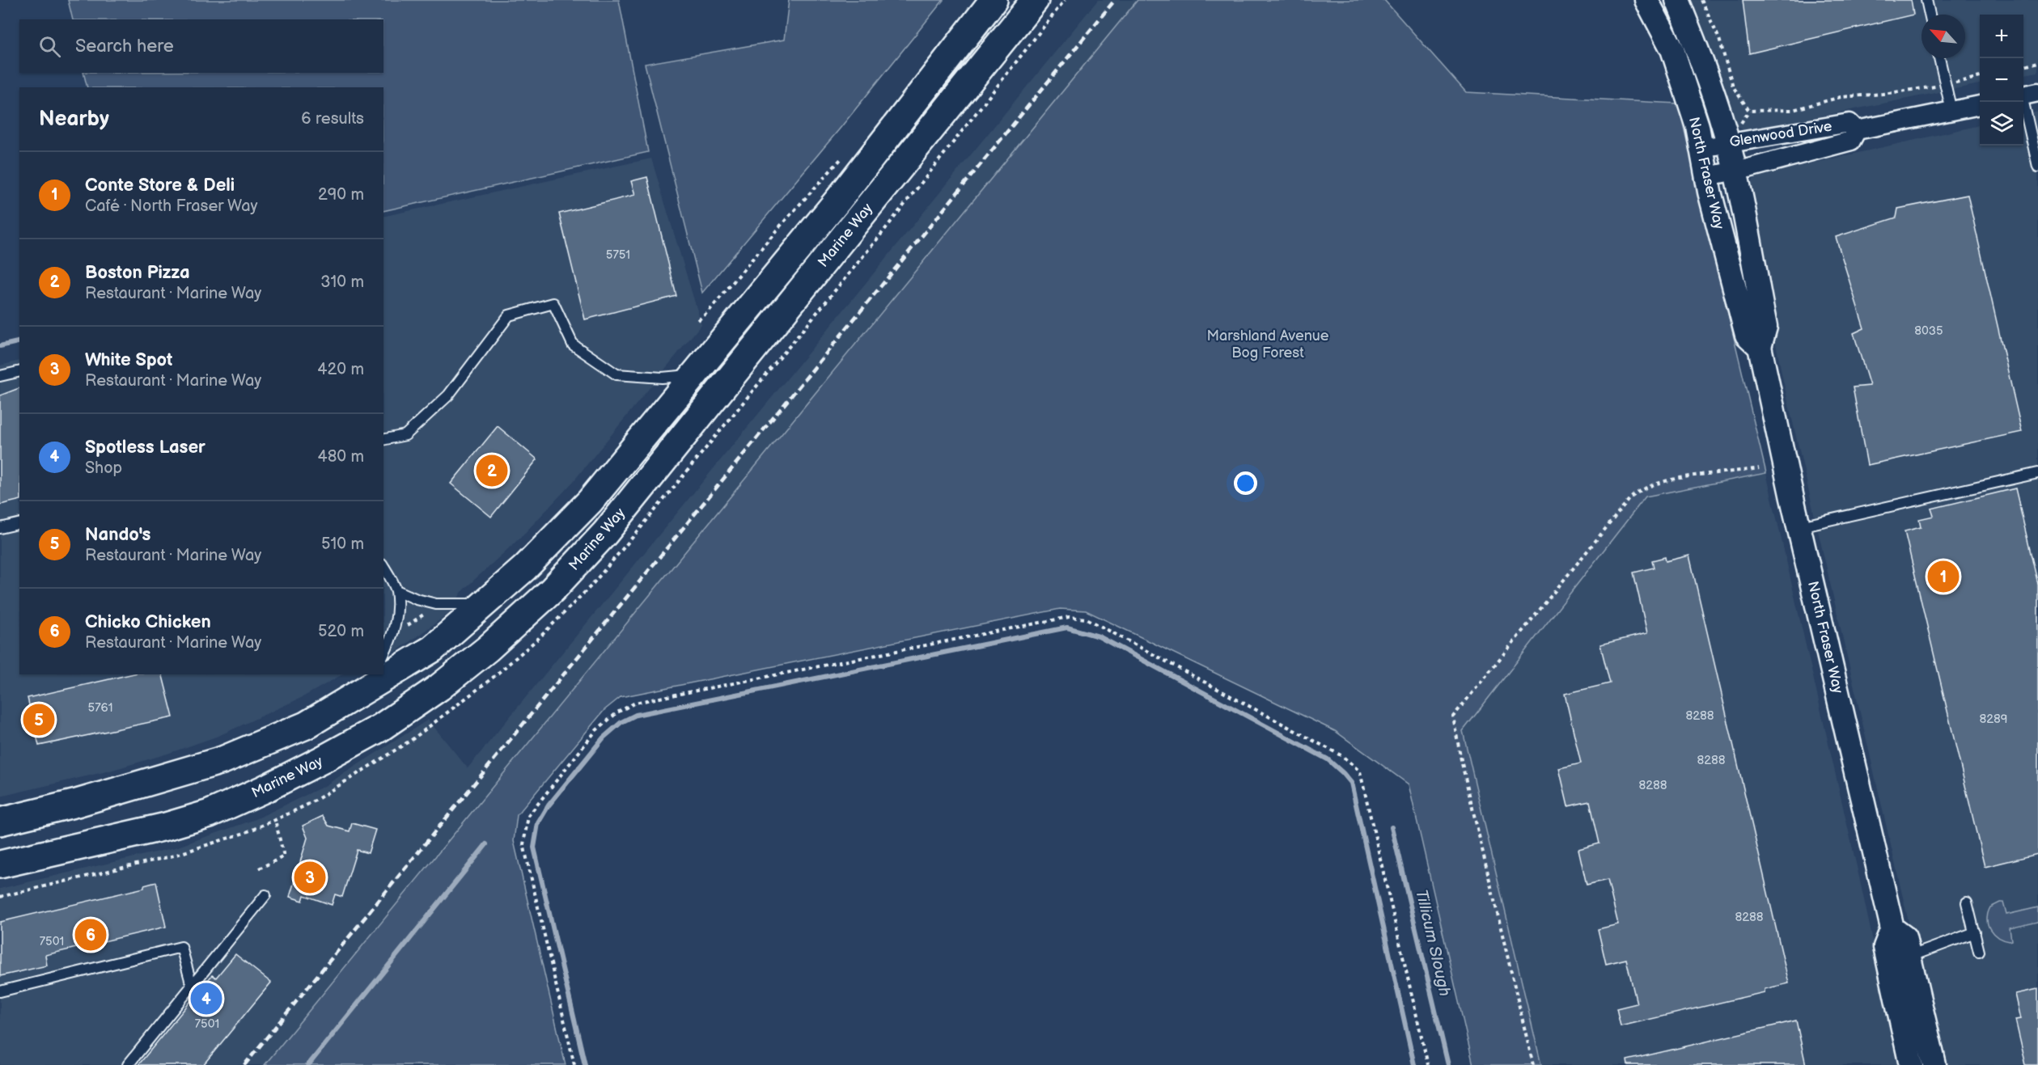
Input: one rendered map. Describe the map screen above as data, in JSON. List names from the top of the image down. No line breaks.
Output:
{"streets":{"main road":["Marine Way"],"street":["Glenwood Drive","North Fraser Way"]},"crossings":[["Glenwood Drive","North Fraser Way"]],"water":["Tillicum Slough"],"parks":["Marshland Avenue Bog Forest"],"house_numbers":["5751","8035","5761","8288","8289","8288","8288","8288","7501","7501"],"north":"top left","page":{"map_buttons":["+","−"],"search":"Search here","heading":["Nearby","6 results"],"list":[{"mark":"1","name":"Conte Store & Deli","note":"Café · North Fraser Way","value":"290 m"},{"mark":"2","name":"Boston Pizza","note":"Restaurant · Marine Way","value":"310 m"},{"mark":"3","name":"White Spot","note":"Restaurant · Marine Way","value":"420 m"},{"mark":"4","name":"Spotless Laser","note":"Shop","value":"480 m"},{"mark":"5","name":"Nando's","note":"Restaurant · Marine Way","value":"510 m"},{"mark":"6","name":"Chicko Chicken","note":"Restaurant · Marine Way","value":"520 m"}],"pins":["2","1","5","3","6","4"]}}
